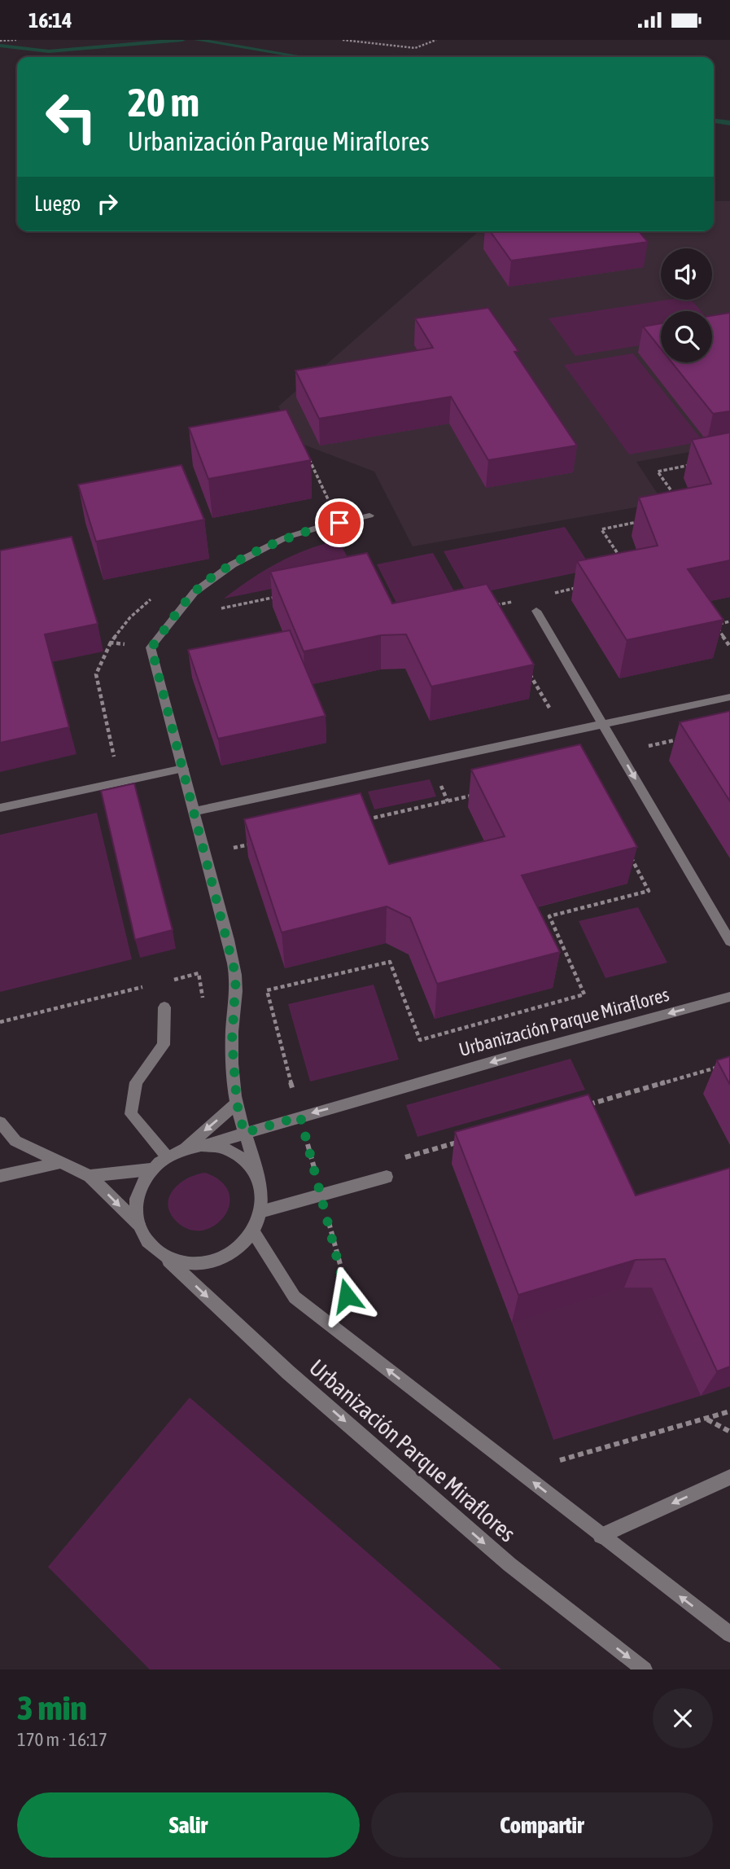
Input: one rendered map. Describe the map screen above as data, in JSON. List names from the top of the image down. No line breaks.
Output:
{"streets":{"street":["Urbanización Parque Miraflores"]},"page":{"status":"16:14","turn":["20 m","Urbanización Parque Miraflores"],"then":"Luego","heading":["3 min","170 m · 16:17"],"buttons":["Salir","Compartir"]}}
